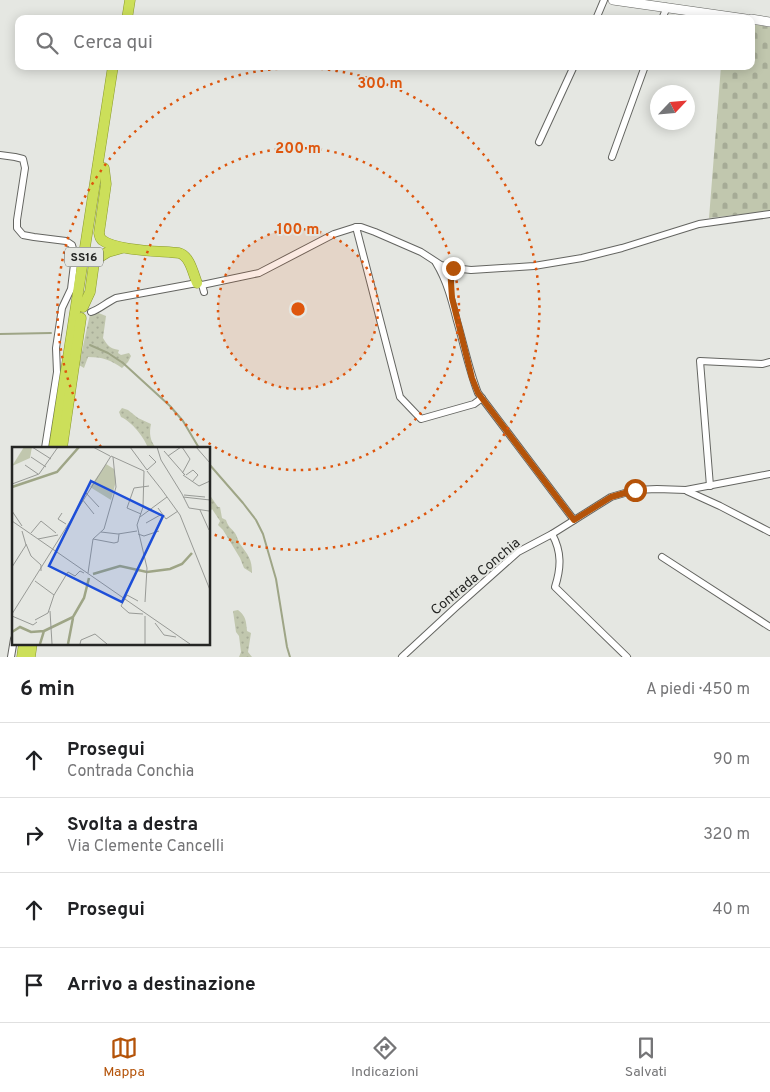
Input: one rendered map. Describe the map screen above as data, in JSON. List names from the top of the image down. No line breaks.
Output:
{"streets":{"highway":["SS16"],"street":["Contrada Conchia"]},"north":"top right","page":{"search":"Cerca qui","heading":["6 min","A piedi · 450 m"],"list":[["Prosegui","Contrada Conchia","90 m"],["Svolta a destra","Via Clemente Cancelli","320 m"],["Prosegui","40 m"],"Arrivo a destinazione"],"nav":["Mappa","Indicazioni","Salvati"]},"rings":["300 m","200 m","100 m"]}
